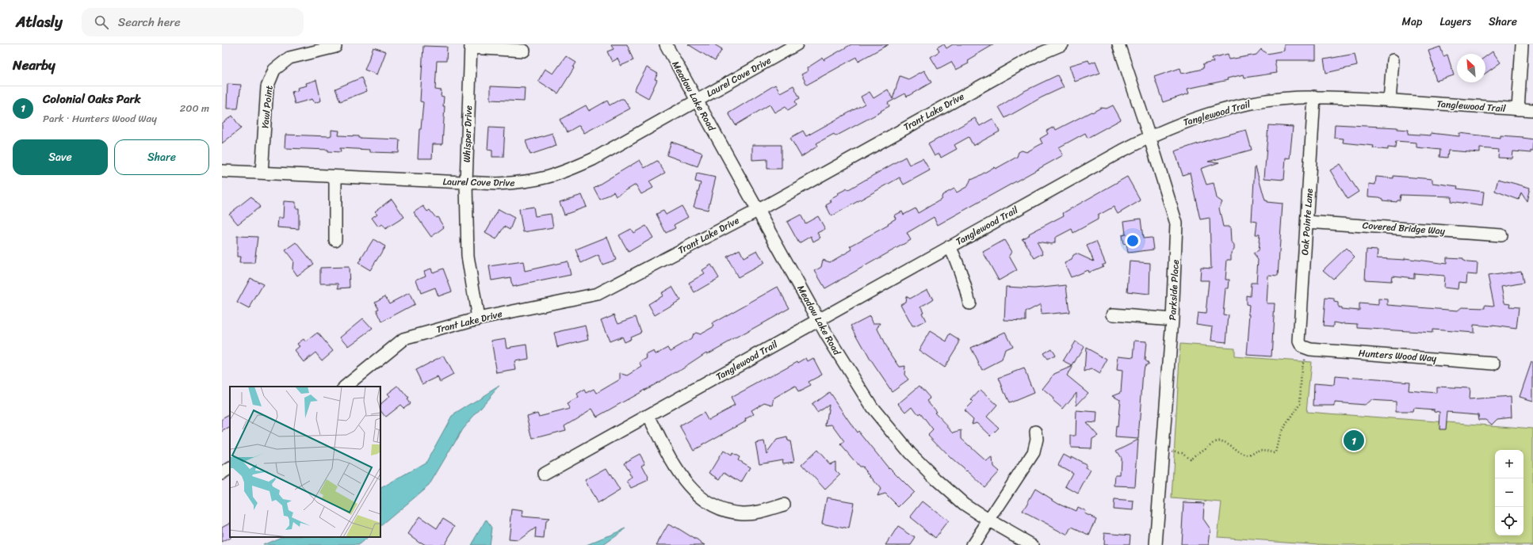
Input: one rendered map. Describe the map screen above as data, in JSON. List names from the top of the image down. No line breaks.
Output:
{"streets":{"street":["Laurel Cove Drive","Meadow Lake Road","Tanglewood Trail","Yawl Point","Trant Lake Drive","Whisper Drive","Oak Pointe Lane","Covered Bridge Way","Parkside Place","Hunters Wood Way"]},"crossings":[["Laurel Cove Drive","Meadow Lake Road"],["Laurel Cove Drive","Yawl Point"],["Laurel Cove Drive","Whisper Drive"],["Meadow Lake Road","Tanglewood Trail"],["Meadow Lake Road","Trant Lake Drive"],["Tanglewood Trail","Oak Pointe Lane"],["Tanglewood Trail","Parkside Place"],["Trant Lake Drive","Whisper Drive"],["Oak Pointe Lane","Covered Bridge Way"],["Oak Pointe Lane","Hunters Wood Way"]],"north":"top left","page":{"header":"Atlasly","search":"Search here","nav":["Map","Layers","Share"],"heading":"Nearby","list":[{"mark":"1","name":"Colonial Oaks Park","note":"Park · Hunters Wood Way","value":"200 m"}],"buttons":["Save","Share"],"pins":"1","map_buttons":["+","−"]}}
